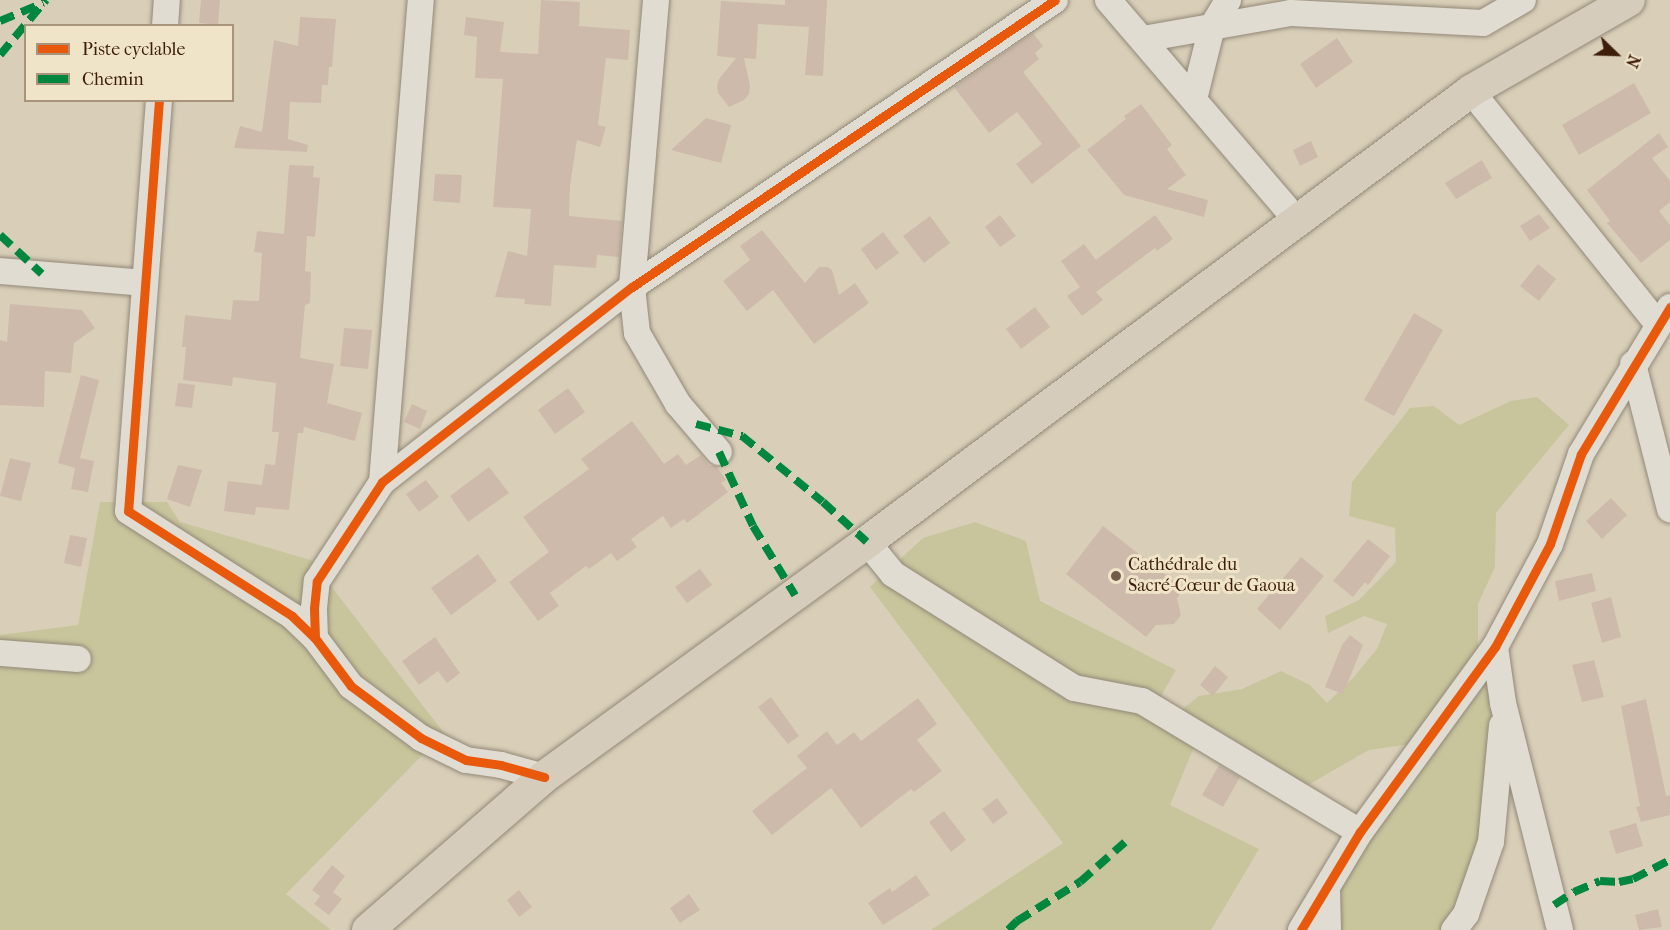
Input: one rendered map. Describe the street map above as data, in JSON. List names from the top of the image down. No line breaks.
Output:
{"places":["Cathédrale du Sacré-Cœur de Gaoua"],"legend":["Piste cyclable","Chemin"],"north":"bottom right"}
